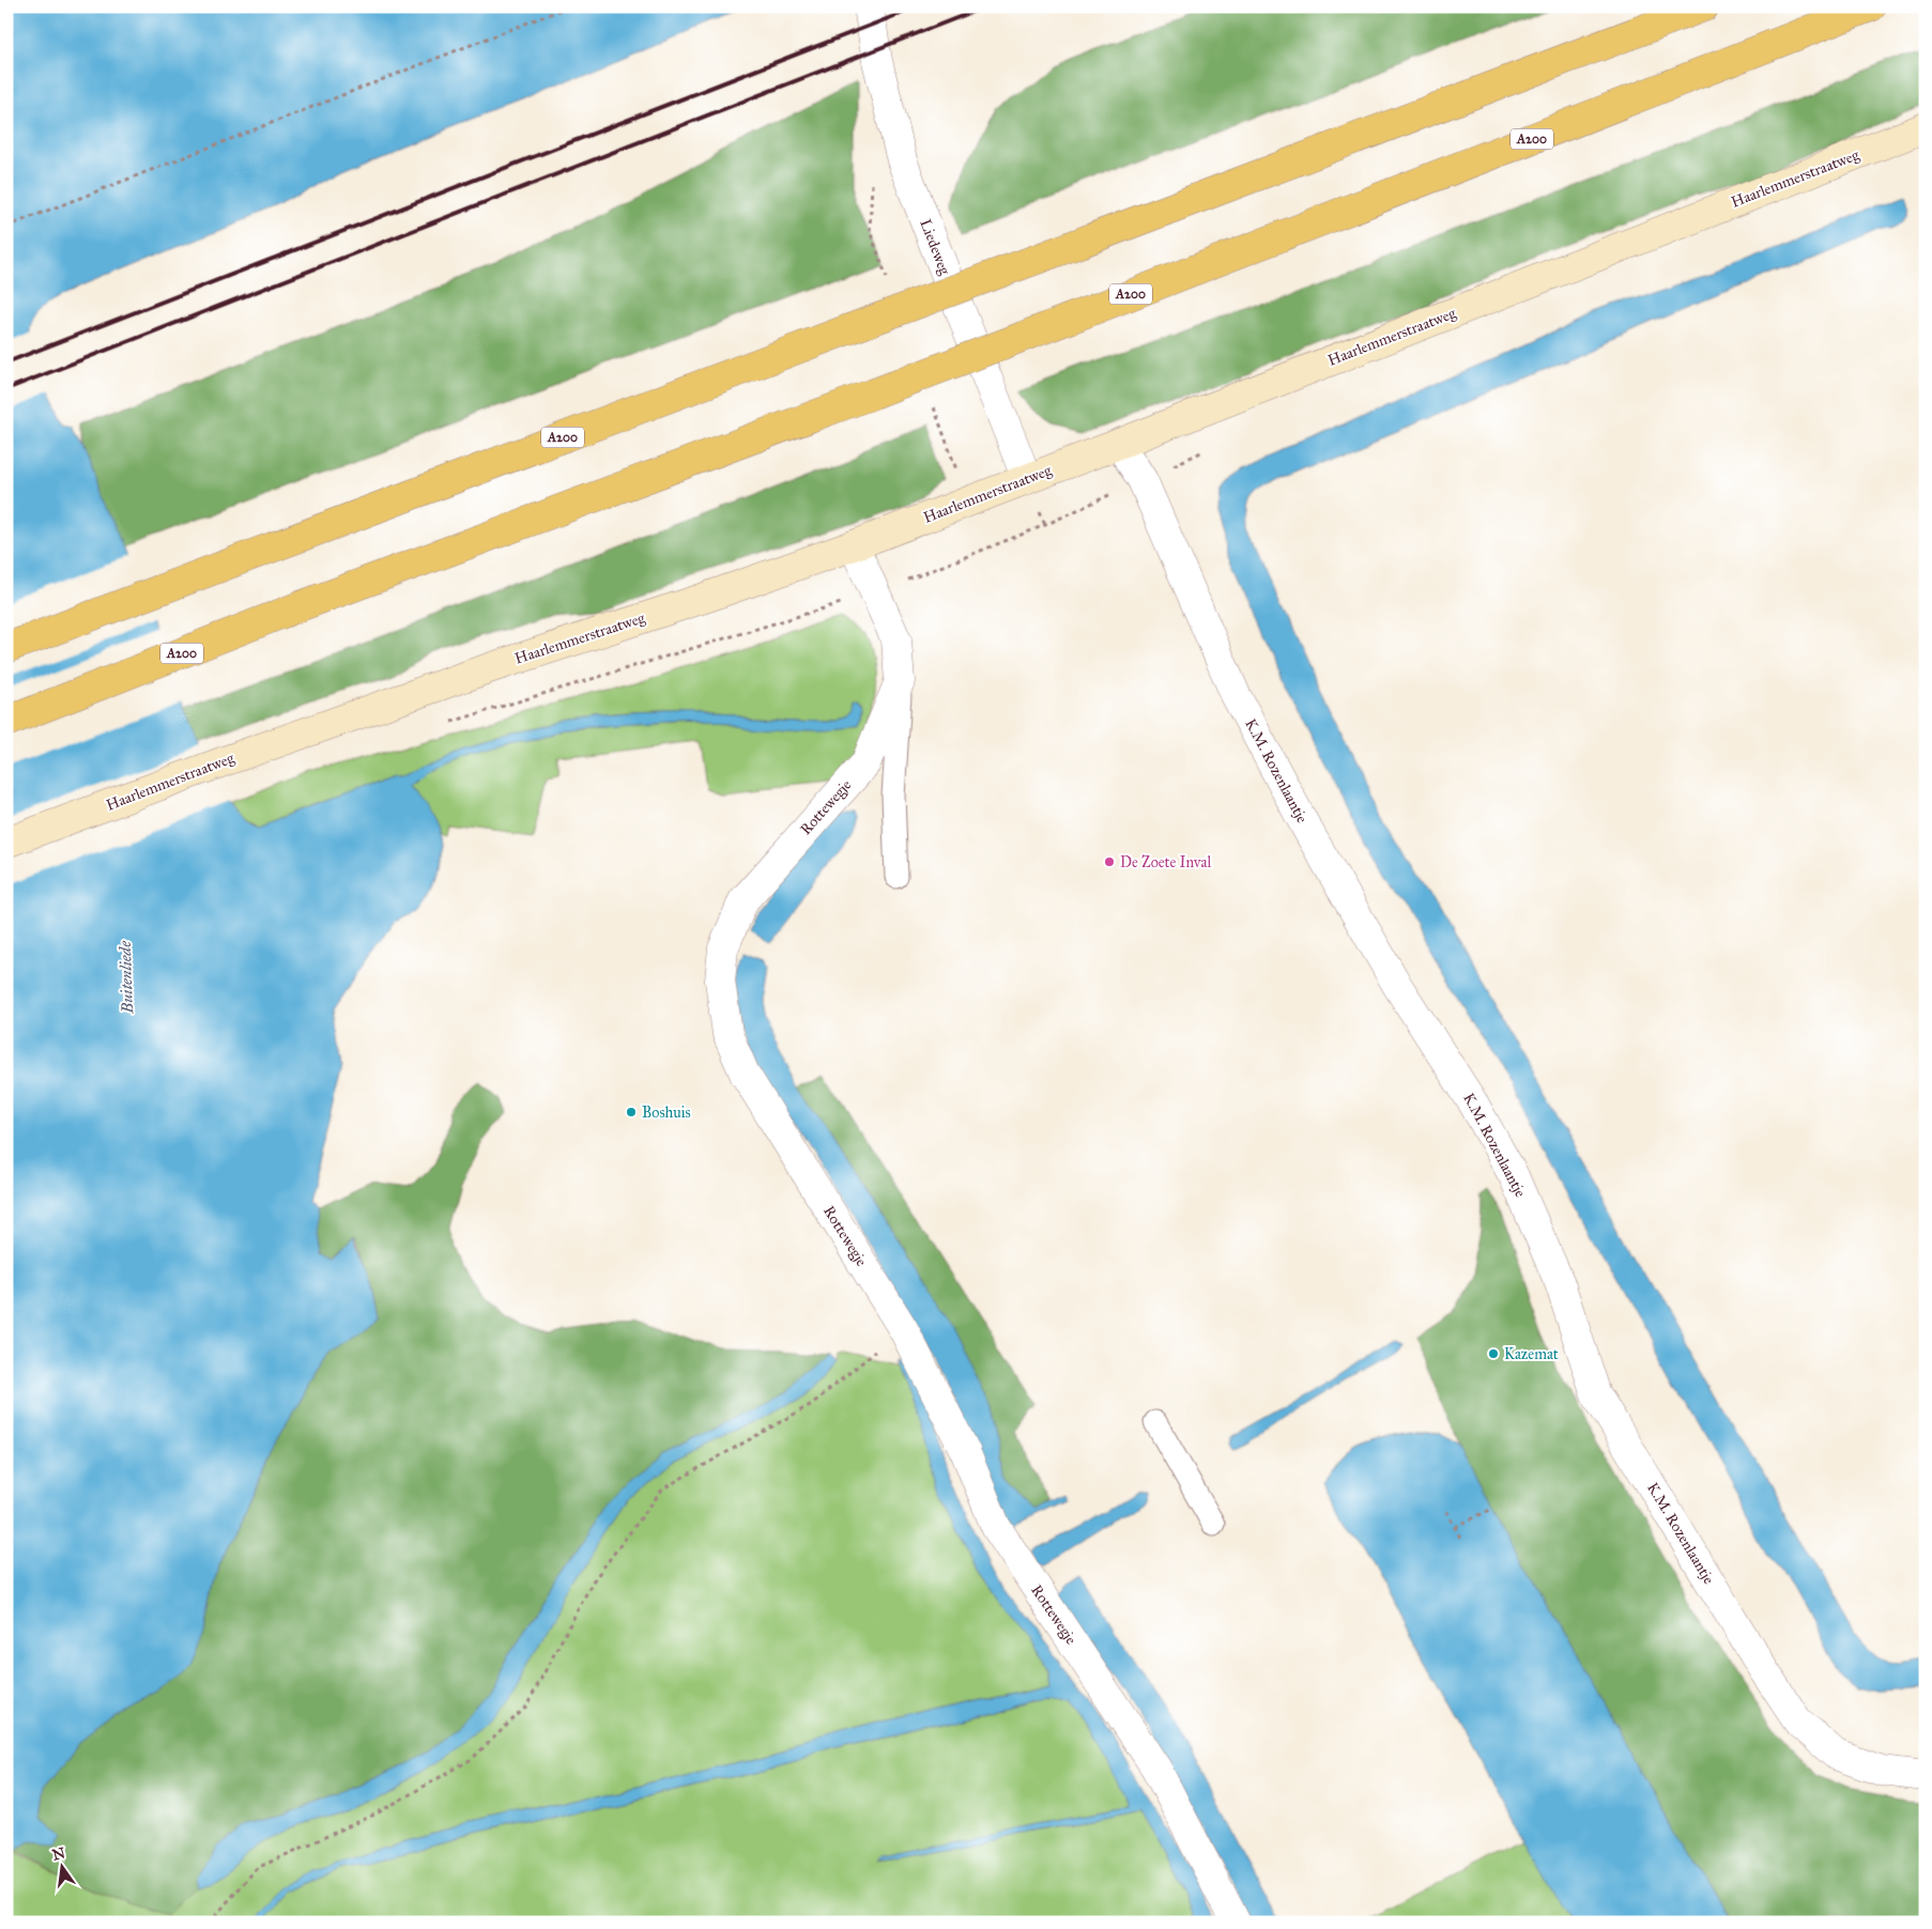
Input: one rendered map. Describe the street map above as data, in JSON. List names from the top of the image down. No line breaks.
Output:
{"streets":{"highway":["A200"],"main road":["Haarlemmerstraatweg"],"street":["Liedeweg","K.M. Rozenlaantje","Rottewegje"]},"crossings":[["Haarlemmerstraatweg","Liedeweg"],["Haarlemmerstraatweg","K.M. Rozenlaantje"],["Haarlemmerstraatweg","Rottewegje"]],"water":["Buitenliede"],"places":["De Zoete Inval","Boshuis","Kazemat"],"north":"top"}
